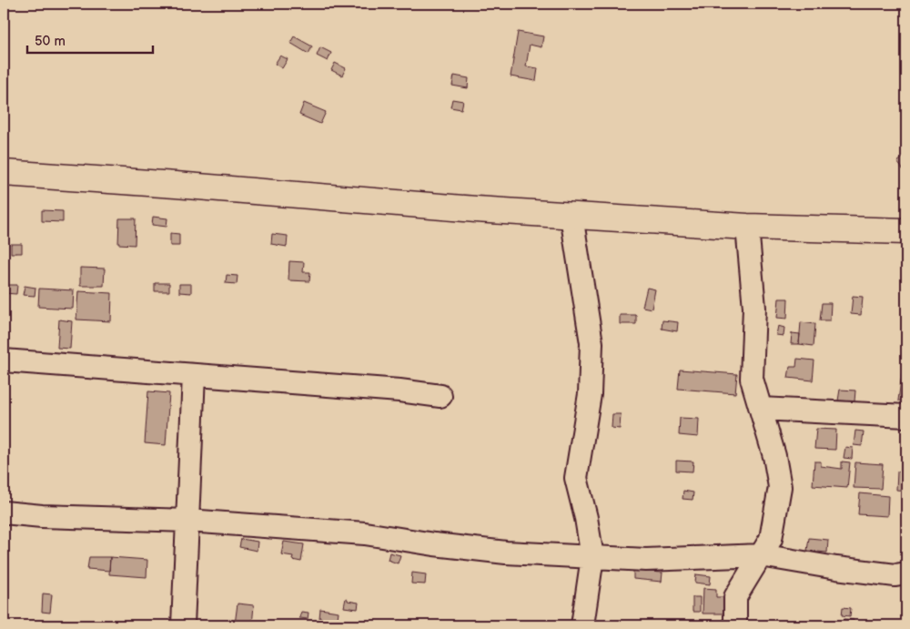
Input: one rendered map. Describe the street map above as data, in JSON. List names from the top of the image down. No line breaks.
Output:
{"scale_bar":"50 m"}
